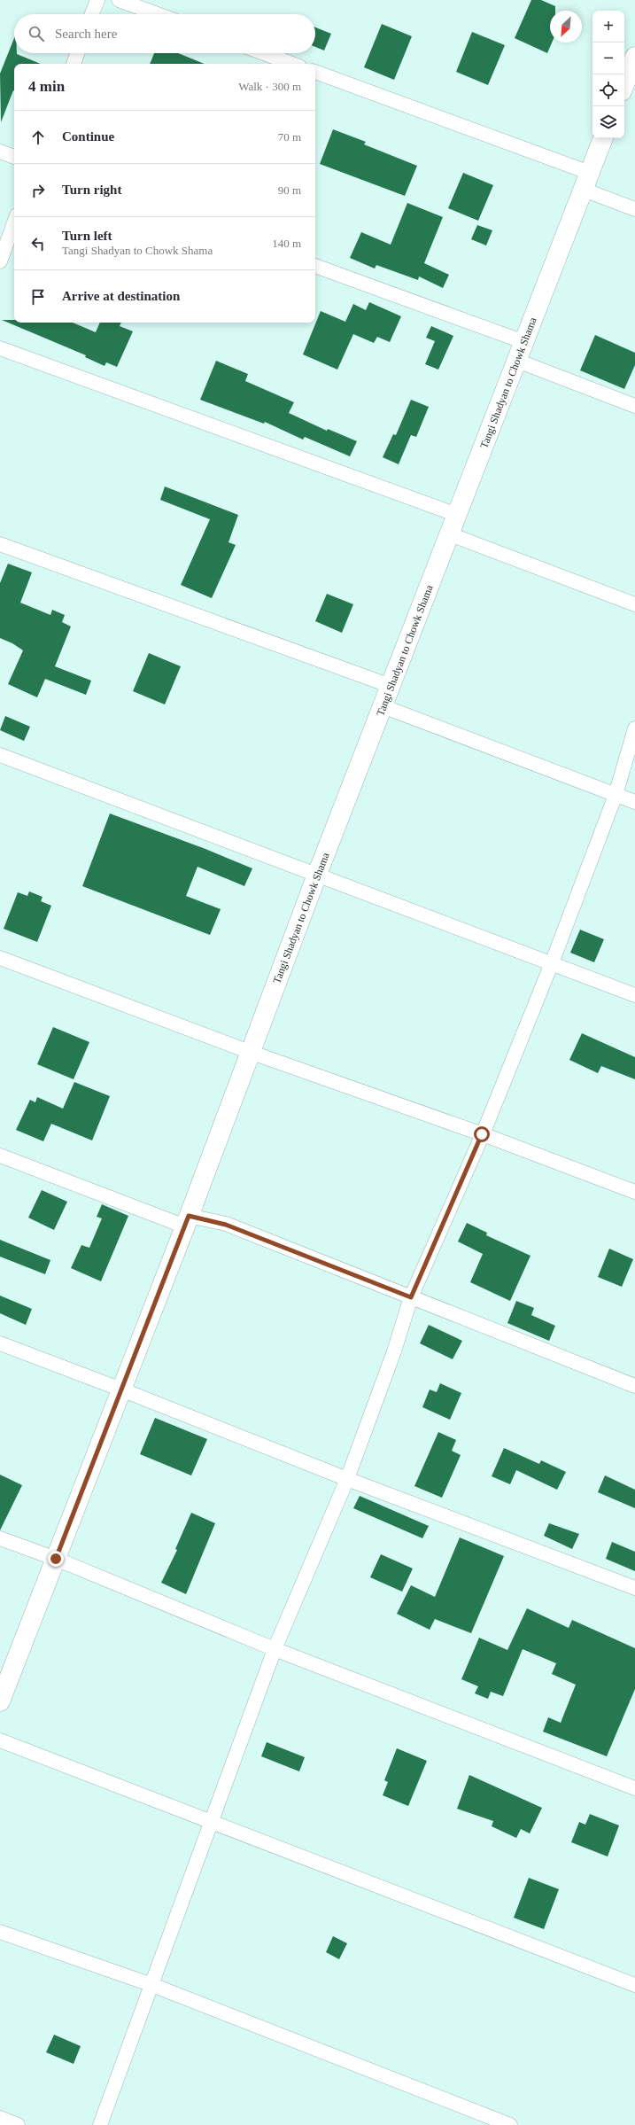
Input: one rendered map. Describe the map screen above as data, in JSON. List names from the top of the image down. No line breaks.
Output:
{"streets":{"main road":["Tangi Shadyan to Chowk Shama"]},"north":"bottom left","page":{"map_buttons":["+","−"],"search":"Search here","heading":["4 min","Walk · 300 m"],"list":[["Continue","70 m"],["Turn right","90 m"],["Turn left","Tangi Shadyan to Chowk Shama","140 m"],"Arrive at destination"]}}
